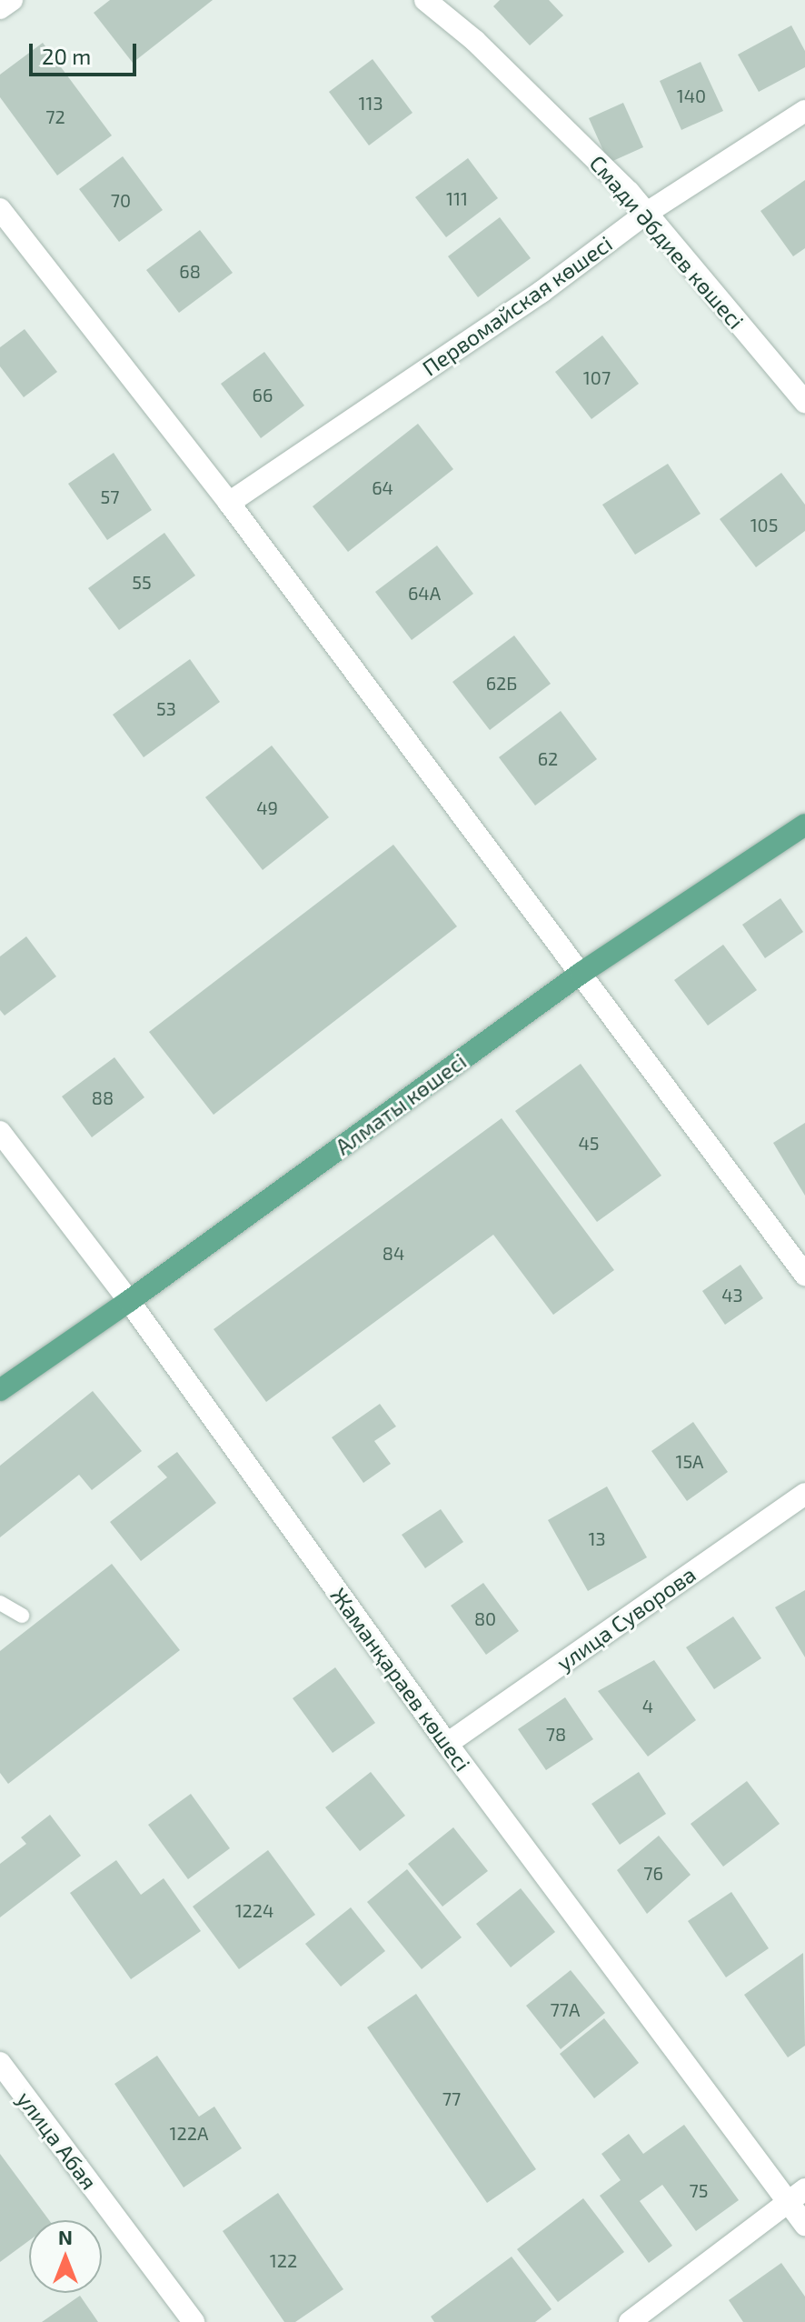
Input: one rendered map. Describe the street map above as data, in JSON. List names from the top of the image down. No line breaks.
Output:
{"streets":{"main road":["Алматы көшесі"],"street":["Смади Әбдиев көшесі","Первомайская көшесі","улица Суворова","Жаманқараев көшесі","улица Абая"]},"crossings":[["Смади Әбдиев көшесі","Первомайская көшесі"],["Алматы көшесі","Жаманқараев көшесі"],["улица Суворова","Жаманқараев көшесі"]],"house_numbers":["140","113","72","111","70","68","107","66","64","57","105","55","64А","62Б","53","62","49","88","45","84","43","15А","13","80","4","78","76","1224","77А","77","122А","75","122"],"scale_bar":"20 m","north":"top"}
